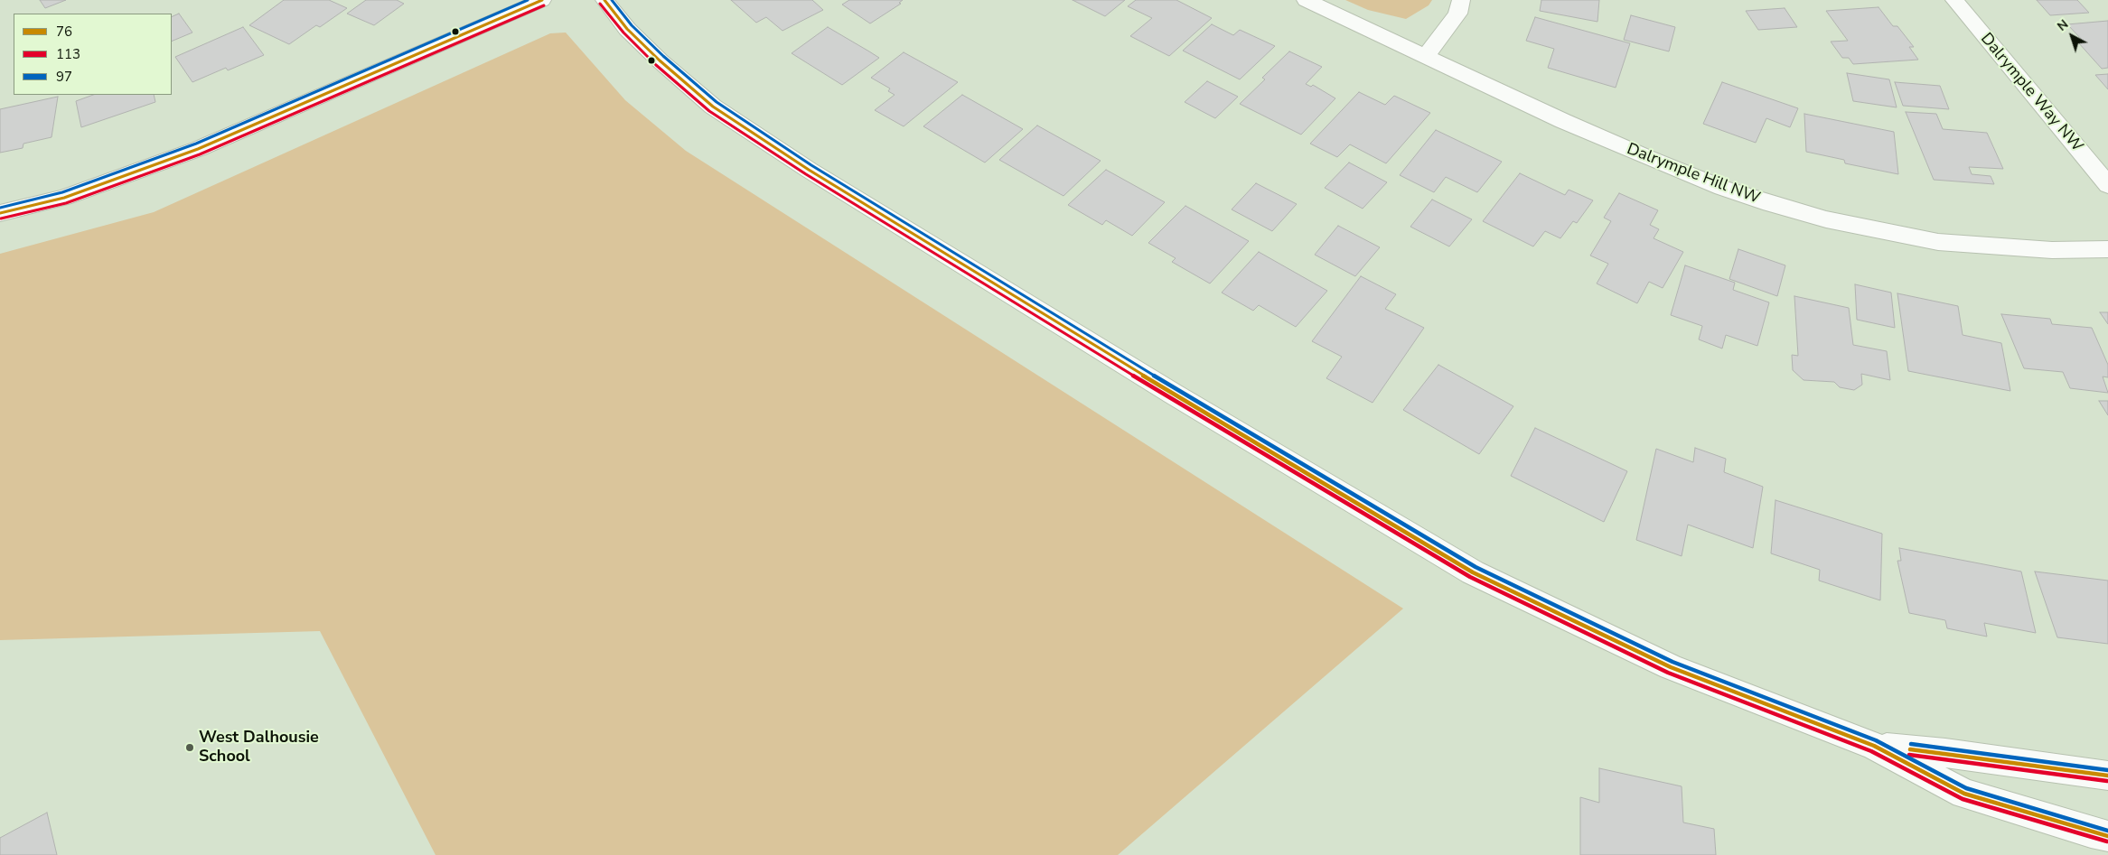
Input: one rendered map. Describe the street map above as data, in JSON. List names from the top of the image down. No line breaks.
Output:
{"streets":{"street":["Dalrymple Way NW","Dalrymple Hill NW"]},"places":["West Dalhousie School"],"lines":["transit line 76","transit line 97","transit line 113"],"legend":["76","113","97"],"north":"top left"}
